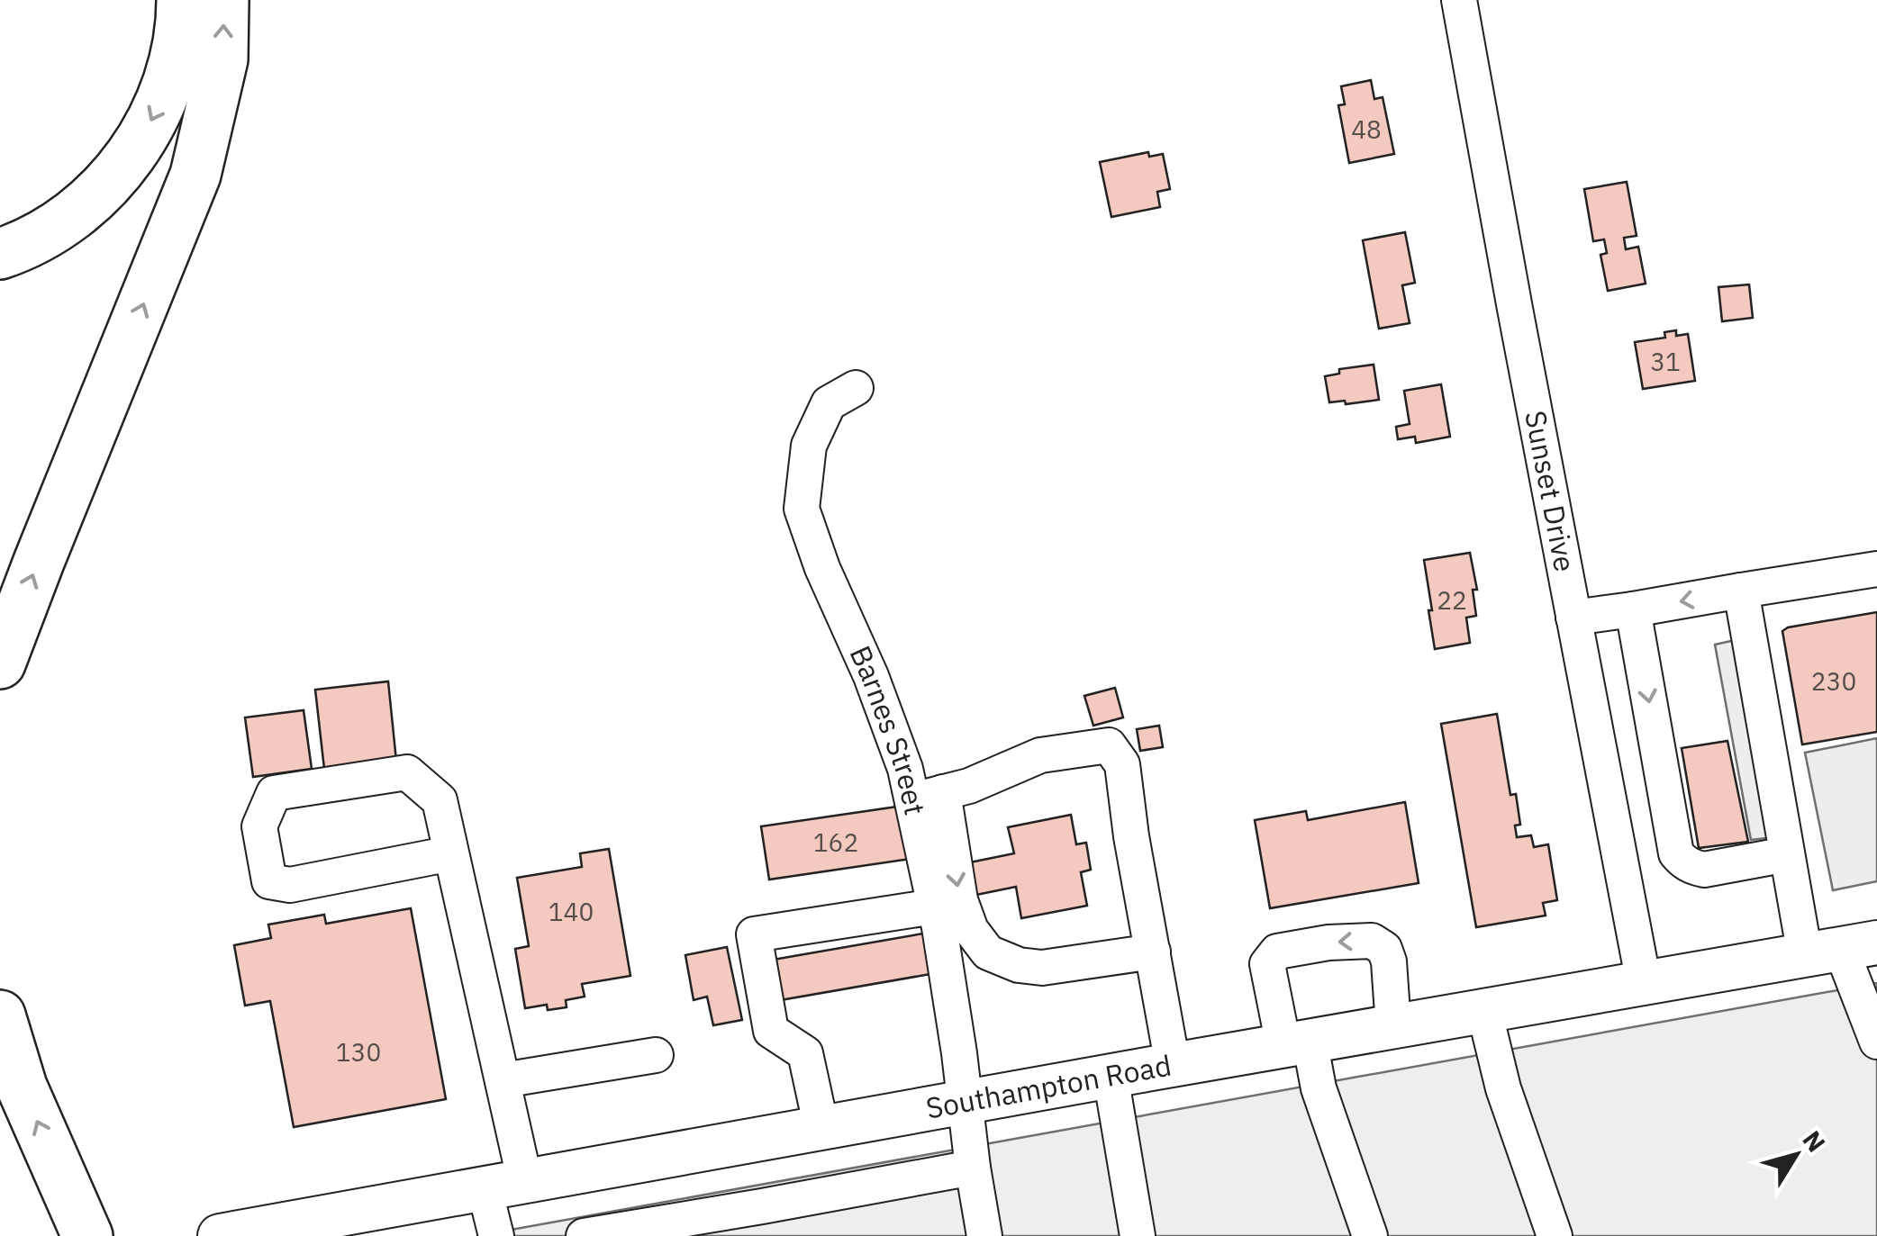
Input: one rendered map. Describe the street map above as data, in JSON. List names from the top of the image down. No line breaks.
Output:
{"streets":{"main road":["Southampton Road"],"street":["Sunset Drive","Barnes Street"]},"crossings":[["Sunset Drive","Southampton Road"],["Barnes Street","Southampton Road"]],"house_numbers":["48","31","22","230","162","140","130"],"north":"top right"}
